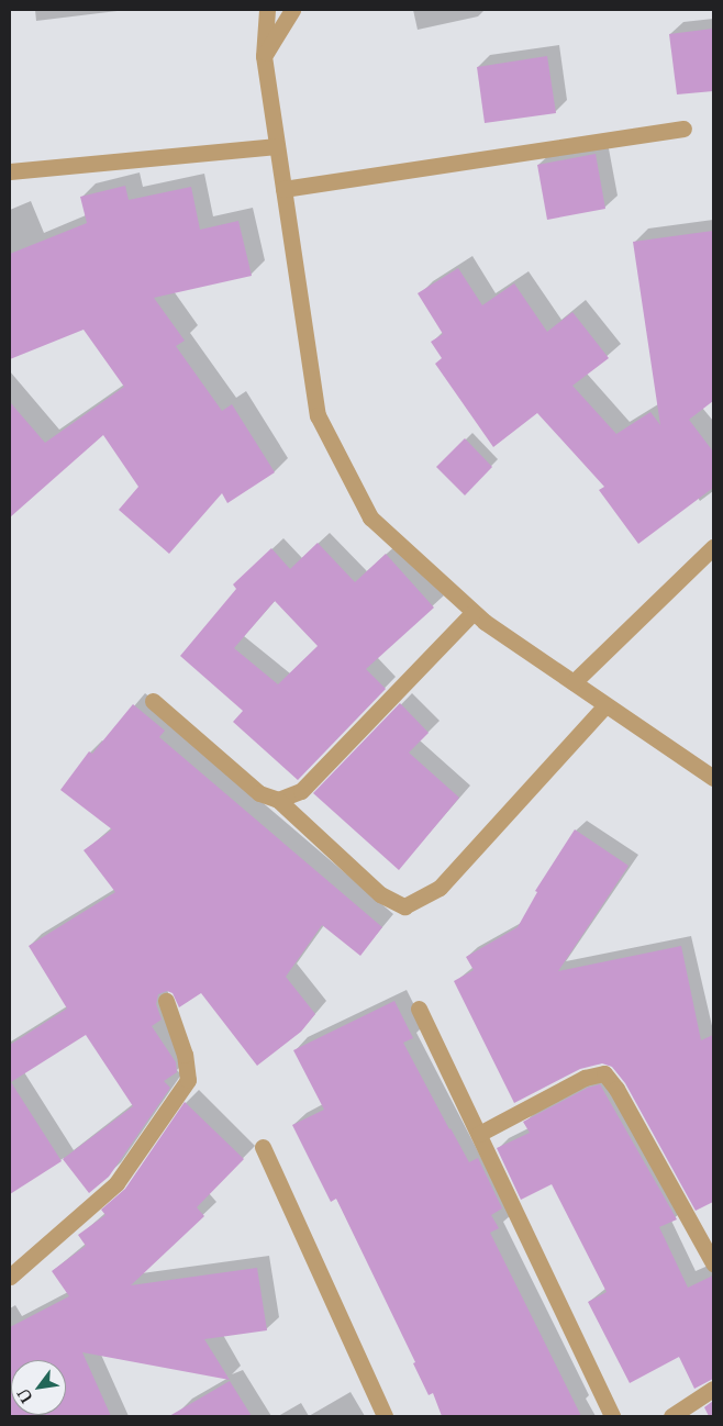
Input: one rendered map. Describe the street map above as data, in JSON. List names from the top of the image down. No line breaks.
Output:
{"north":"bottom left"}
